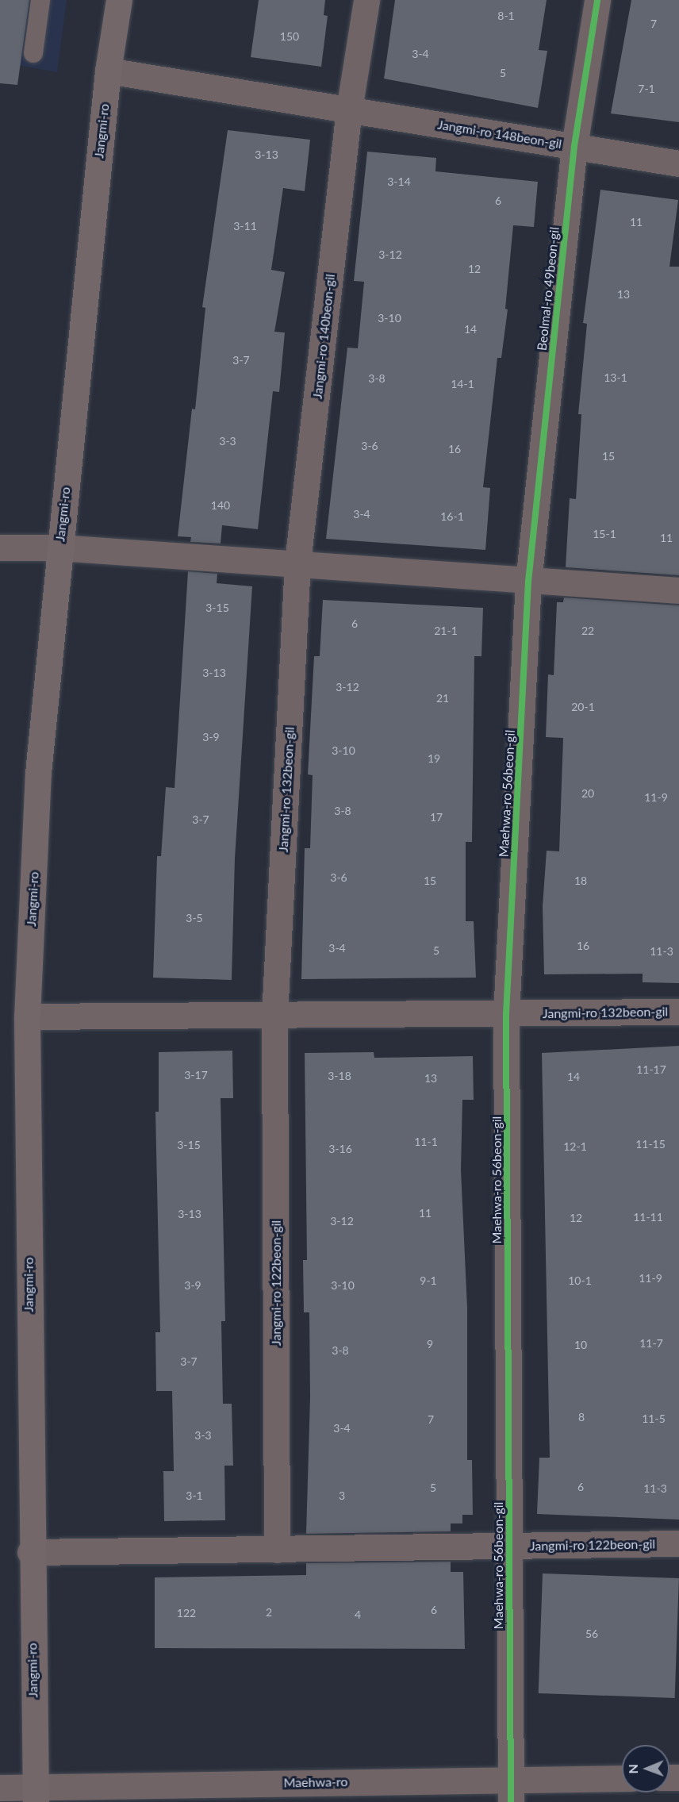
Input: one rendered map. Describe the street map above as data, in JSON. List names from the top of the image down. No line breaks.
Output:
{"streets":{"street":["Jangmi-ro","Jangmi-ro 148beon-gil","Beolmal-ro 49beon-gil","Jangmi-ro 140beon-gil","Jangmi-ro 132beon-gil","Maehwa-ro 56beon-gil","Jangmi-ro 122beon-gil","Maehwa-ro"]},"crossings":[["Jangmi-ro","Jangmi-ro 148beon-gil"],["Jangmi-ro","Jangmi-ro 132beon-gil"],["Jangmi-ro","Jangmi-ro 122beon-gil"],["Jangmi-ro","Maehwa-ro"],["Jangmi-ro 148beon-gil","Beolmal-ro 49beon-gil"],["Jangmi-ro 148beon-gil","Jangmi-ro 140beon-gil"],["Beolmal-ro 49beon-gil","Maehwa-ro 56beon-gil"],["Jangmi-ro 140beon-gil","Jangmi-ro 132beon-gil"],["Jangmi-ro 132beon-gil","Maehwa-ro 56beon-gil"],["Jangmi-ro 132beon-gil","Jangmi-ro 122beon-gil"],["Maehwa-ro 56beon-gil","Jangmi-ro 122beon-gil"],["Maehwa-ro 56beon-gil","Maehwa-ro"]],"house_numbers":["8-1","7","150","3-4","5","7-1","3-13","3-14","6","11","3-11","3-12","12","13","3-10","14","3-7","13-1","3-8","14-1","3-3","3-6","16","15","140","3-4","16-1","15-1","11","3-15","6","21-1","22","3-13","3-12","21","20-1","3-9","3-10","19","20","11-9","3-8","17","3-7","3-6","15","18","3-5","16","3-4","5","11-3","11-17","3-17","3-18","14","13","11-1","11-15","3-15","12-1","3-16","11","3-13","11-11","12","3-12","11-9","9-1","10-1","3-9","3-10","11-7","9","10","3-8","3-7","8","11-5","7","3-4","3-3","6","5","11-3","3-1","3","6","2","122","4","56"],"north":"left"}
